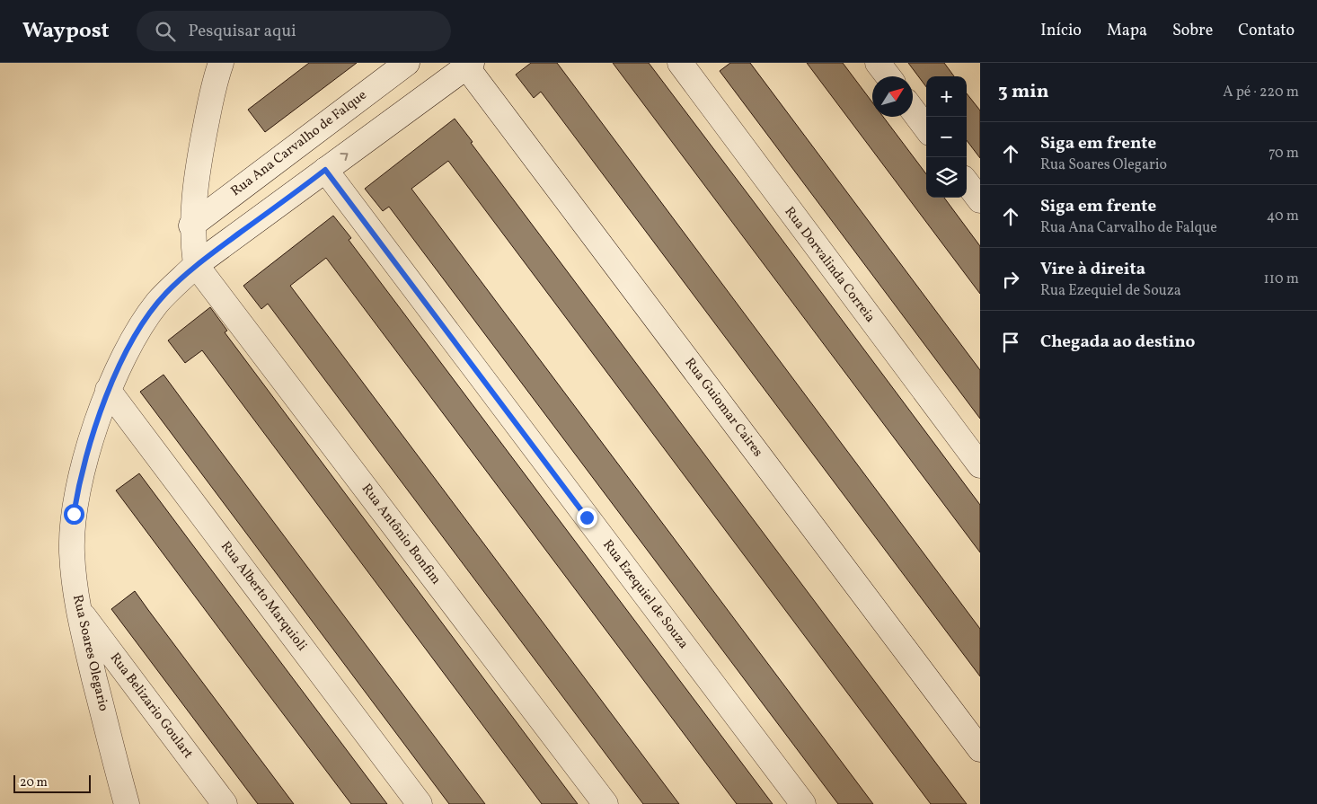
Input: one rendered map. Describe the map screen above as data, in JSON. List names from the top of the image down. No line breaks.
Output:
{"streets":{"street":["Rua Ana Carvalho de Falque","Rua Dorvalinda Correia","Rua Guiomar Caires","Rua Antônio Bonfim","Rua Ezequiel de Souza","Rua Alberto Marquioli","Rua Soares Olegario","Rua Belizario Goulart"]},"crossings":[["Rua Antônio Bonfim","Rua Soares Olegario"],["Rua Alberto Marquioli","Rua Soares Olegario"],["Rua Soares Olegario","Rua Belizario Goulart"]],"scale_bar":"20 m","north":"top right","page":{"header":"Waypost","search":"Pesquisar aqui","nav":["Início","Mapa","Sobre","Contato"],"heading":["3 min","A pé · 220 m"],"map_buttons":["+","−"],"list":[["Siga em frente","Rua Soares Olegario","70 m"],["Siga em frente","Rua Ana Carvalho de Falque","40 m"],["Vire à direita","Rua Ezequiel de Souza","110 m"],"Chegada ao destino"],"scale":"20 m"}}
